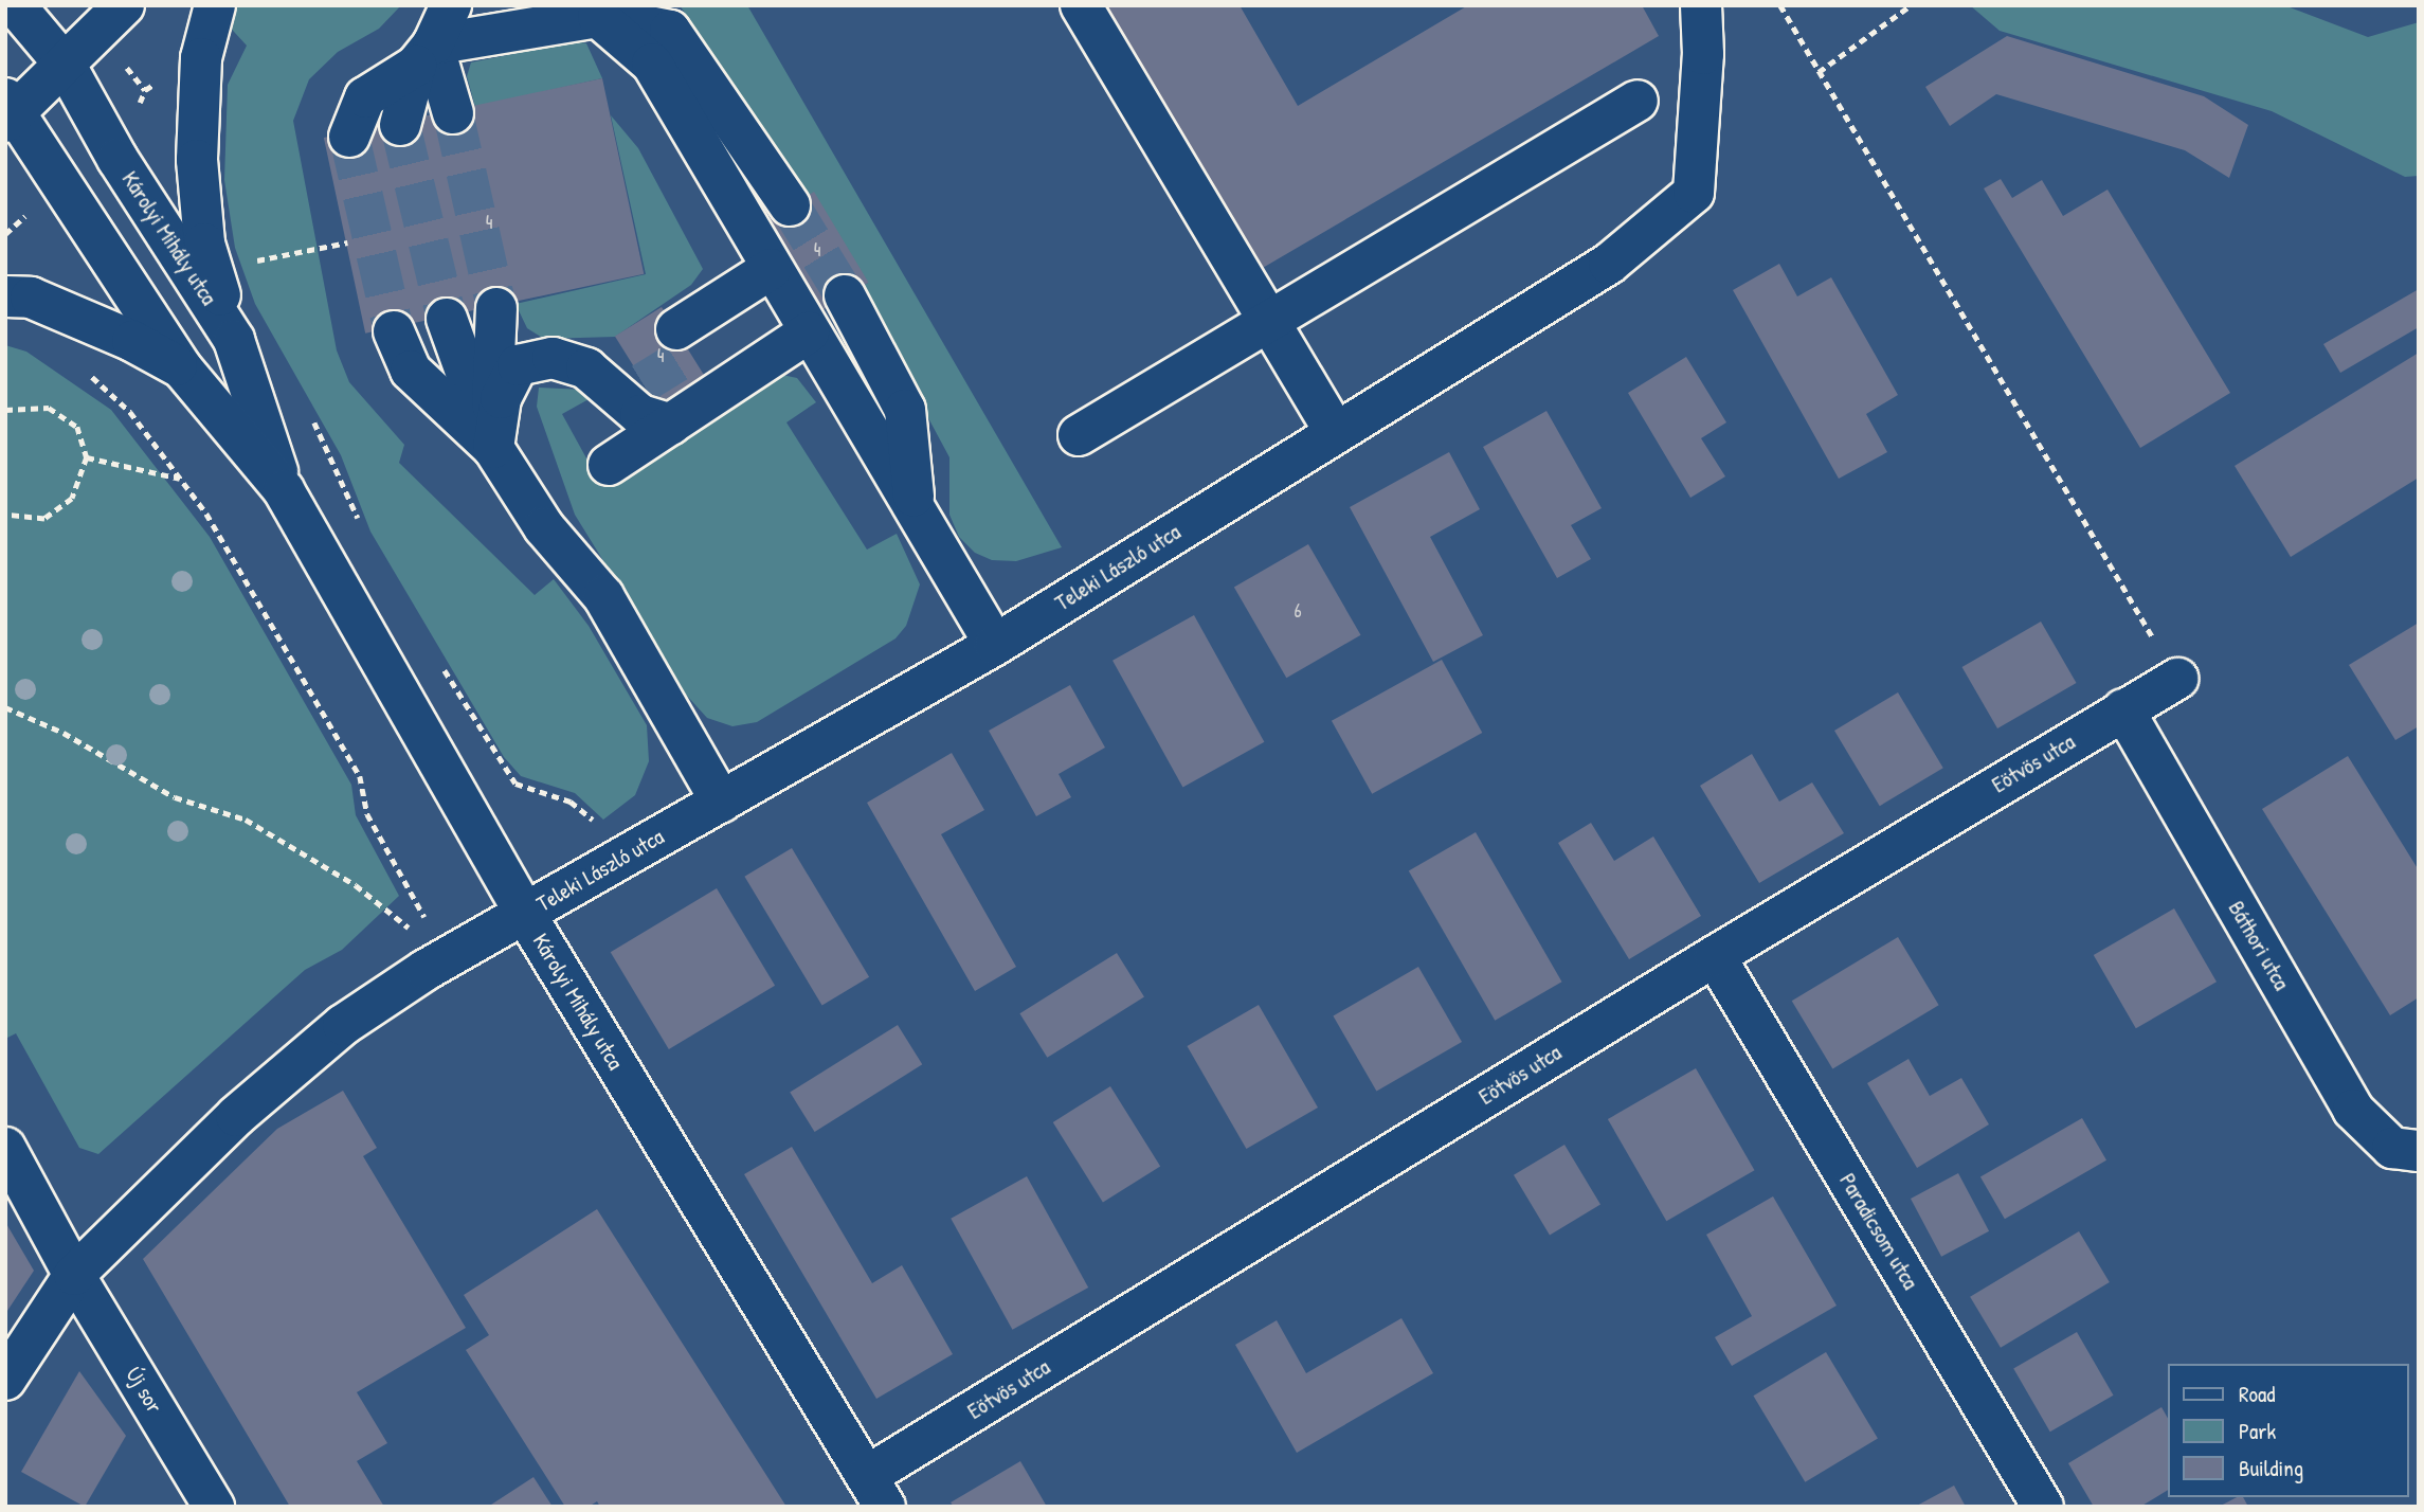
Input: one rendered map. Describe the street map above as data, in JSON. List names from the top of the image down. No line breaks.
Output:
{"streets":{"street":["Károlyi Mihály utca","Teleki László utca","Eötvös utca","Báthori utca","Paradicsom utca","Új sor"]},"crossings":[["Károlyi Mihály utca","Teleki László utca"],["Károlyi Mihály utca","Eötvös utca"],["Teleki László utca","Új sor"],["Eötvös utca","Báthori utca"],["Eötvös utca","Paradicsom utca"]],"house_numbers":["4","4","4","6"],"legend":["Road","Park","Building"]}
